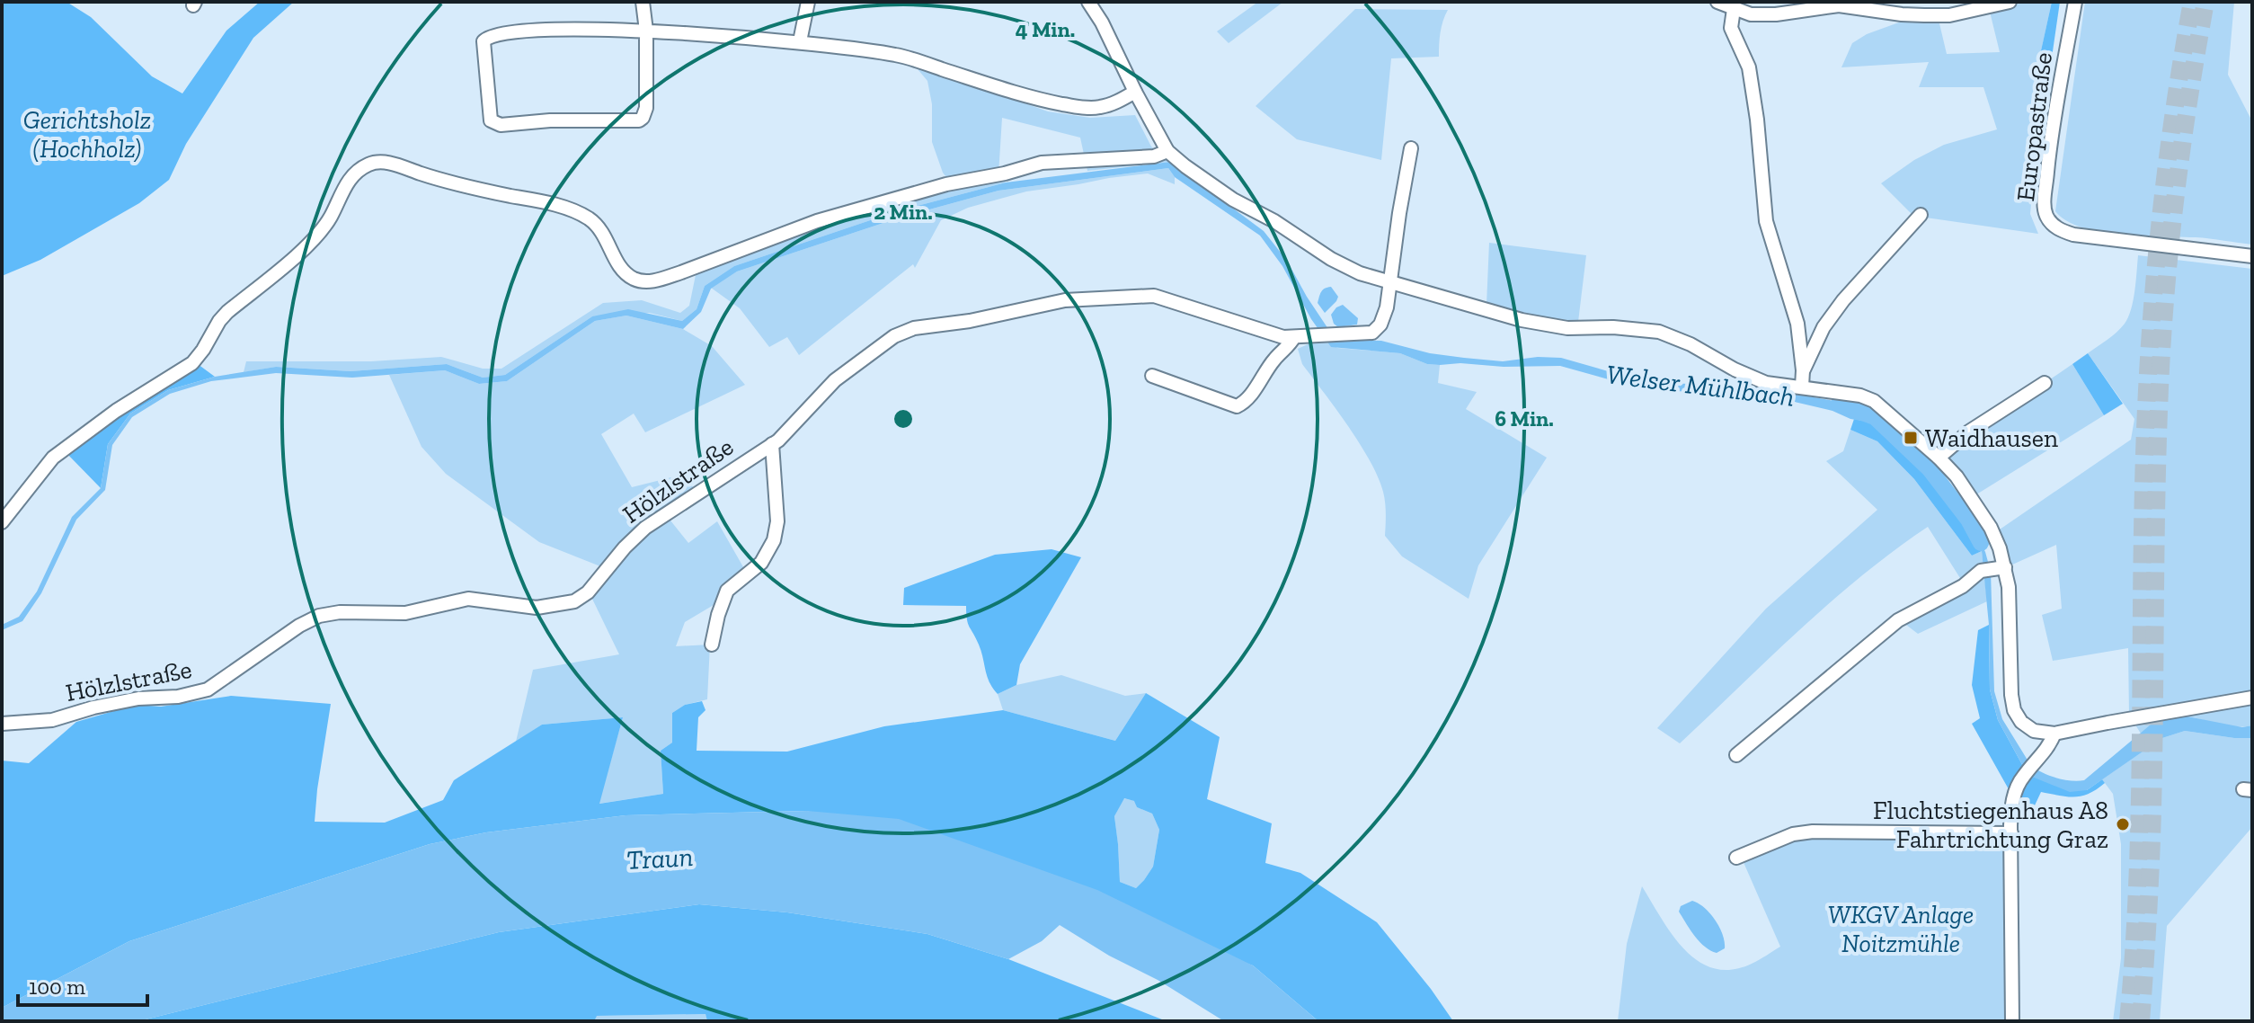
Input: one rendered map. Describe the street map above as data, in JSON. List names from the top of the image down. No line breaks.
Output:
{"streets":{"street":["Europastraße","Hölzlstraße"]},"water":["Welser Mühlbach","Traun"],"parks":["Gerichtsholz (Hochholz)","WKGV Anlage Noitzmühle"],"places":{"transit":["Waidhausen"],"other":["Fluchtstiegenhaus A8 Fahrtrichtung Graz"]},"scale_bar":"100 m","rings":["4 Min.","2 Min.","6 Min."]}
